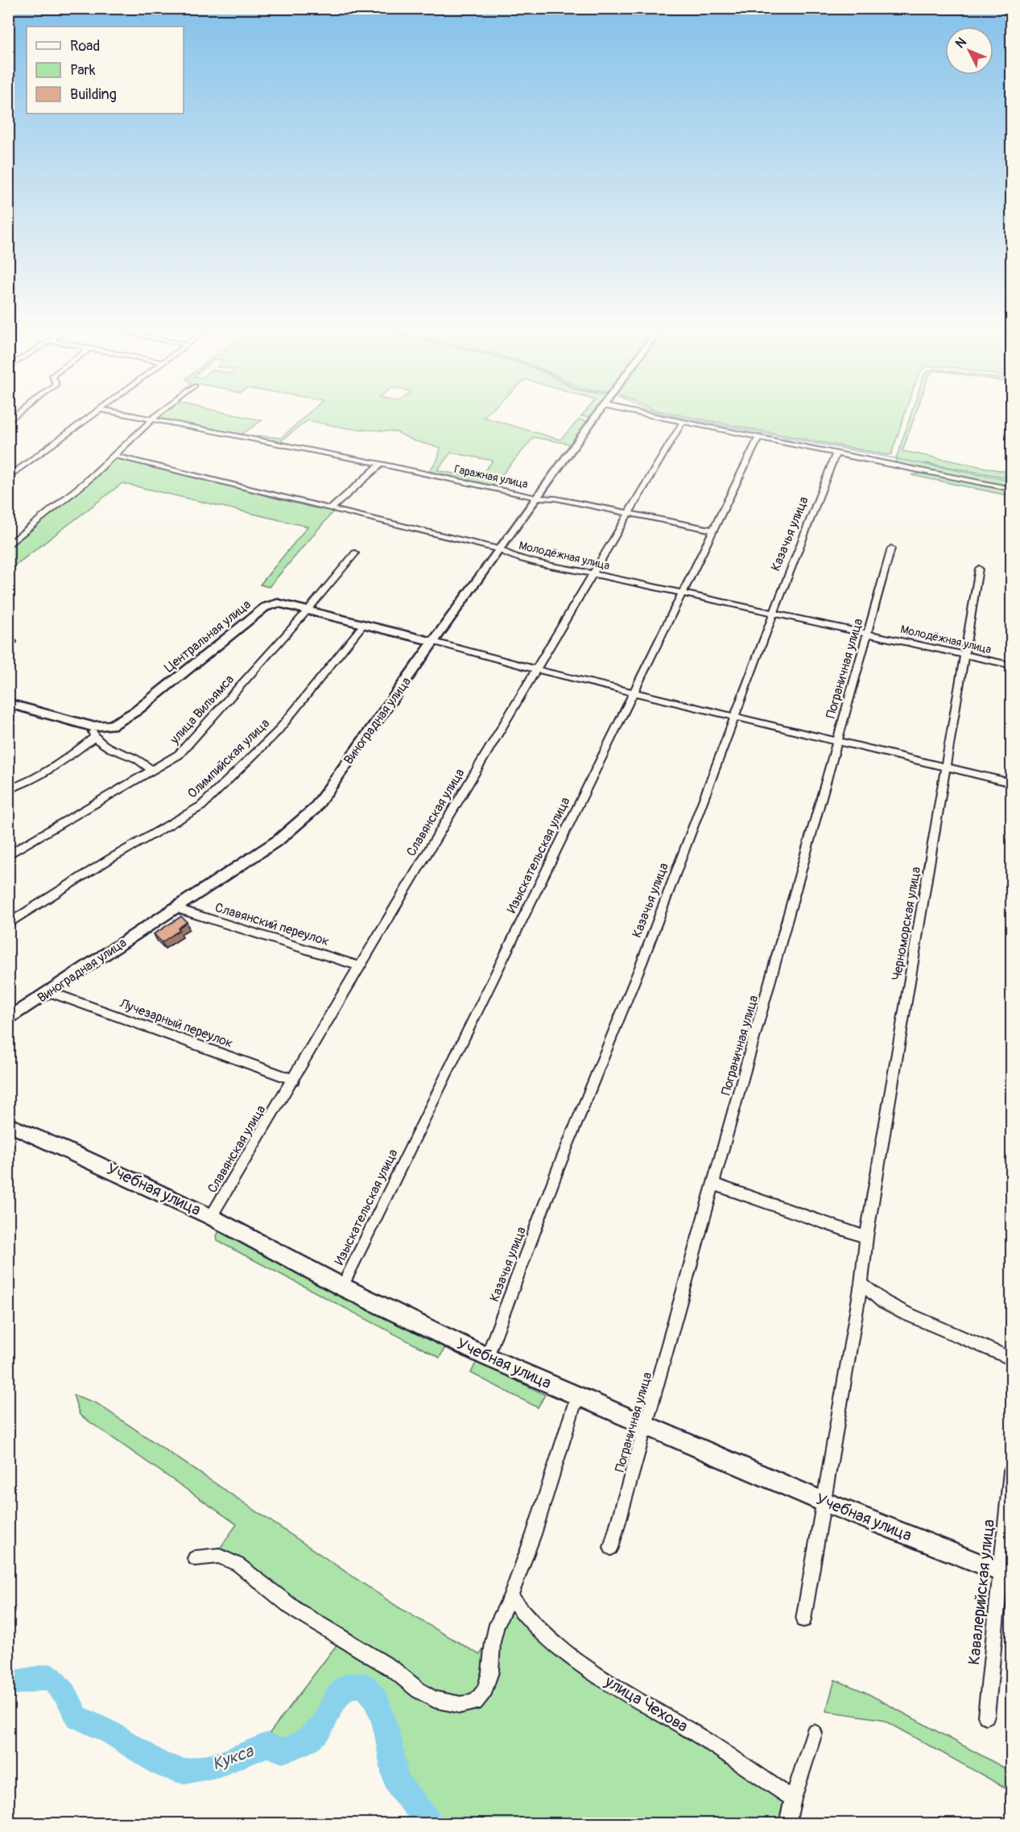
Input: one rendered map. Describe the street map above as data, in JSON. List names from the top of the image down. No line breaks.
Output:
{"streets":{"street":["Гаражная улица","Казачья улица","Молодёжная улица","Центральная улица","Пограничная улица","улица Вильямса","Виноградная улица","Олимпийская улица","Славянская улица","Изыскательская улица","Черноморская улица","Славянский переулок","Лучезарный переулок","Учебная улица","Кавалерийская улица","улица Чехова"]},"crossings":[["Гаражная улица","Виноградная улица"],["Гаражная улица","Славянская улица"],["Гаражная улица","Изыскательская улица"],["Казачья улица","Молодёжная улица"],["Казачья улица","Учебная улица"],["Молодёжная улица","Пограничная улица"],["Молодёжная улица","Виноградная улица"],["Молодёжная улица","Славянская улица"],["Молодёжная улица","Изыскательская улица"],["Молодёжная улица","Черноморская улица"],["Центральная улица","улица Вильямса"],["Центральная улица","Виноградная улица"],["Центральная улица","Олимпийская улица"],["Пограничная улица","Учебная улица"],["Виноградная улица","Славянский переулок"],["Виноградная улица","Лучезарный переулок"],["Славянская улица","Славянский переулок"],["Славянская улица","Лучезарный переулок"],["Славянская улица","Учебная улица"],["Изыскательская улица","Учебная улица"],["Черноморская улица","Учебная улица"],["Учебная улица","Кавалерийская улица"]],"water":["Кукса"],"legend":["Road","Park","Building"],"north":"top left"}
